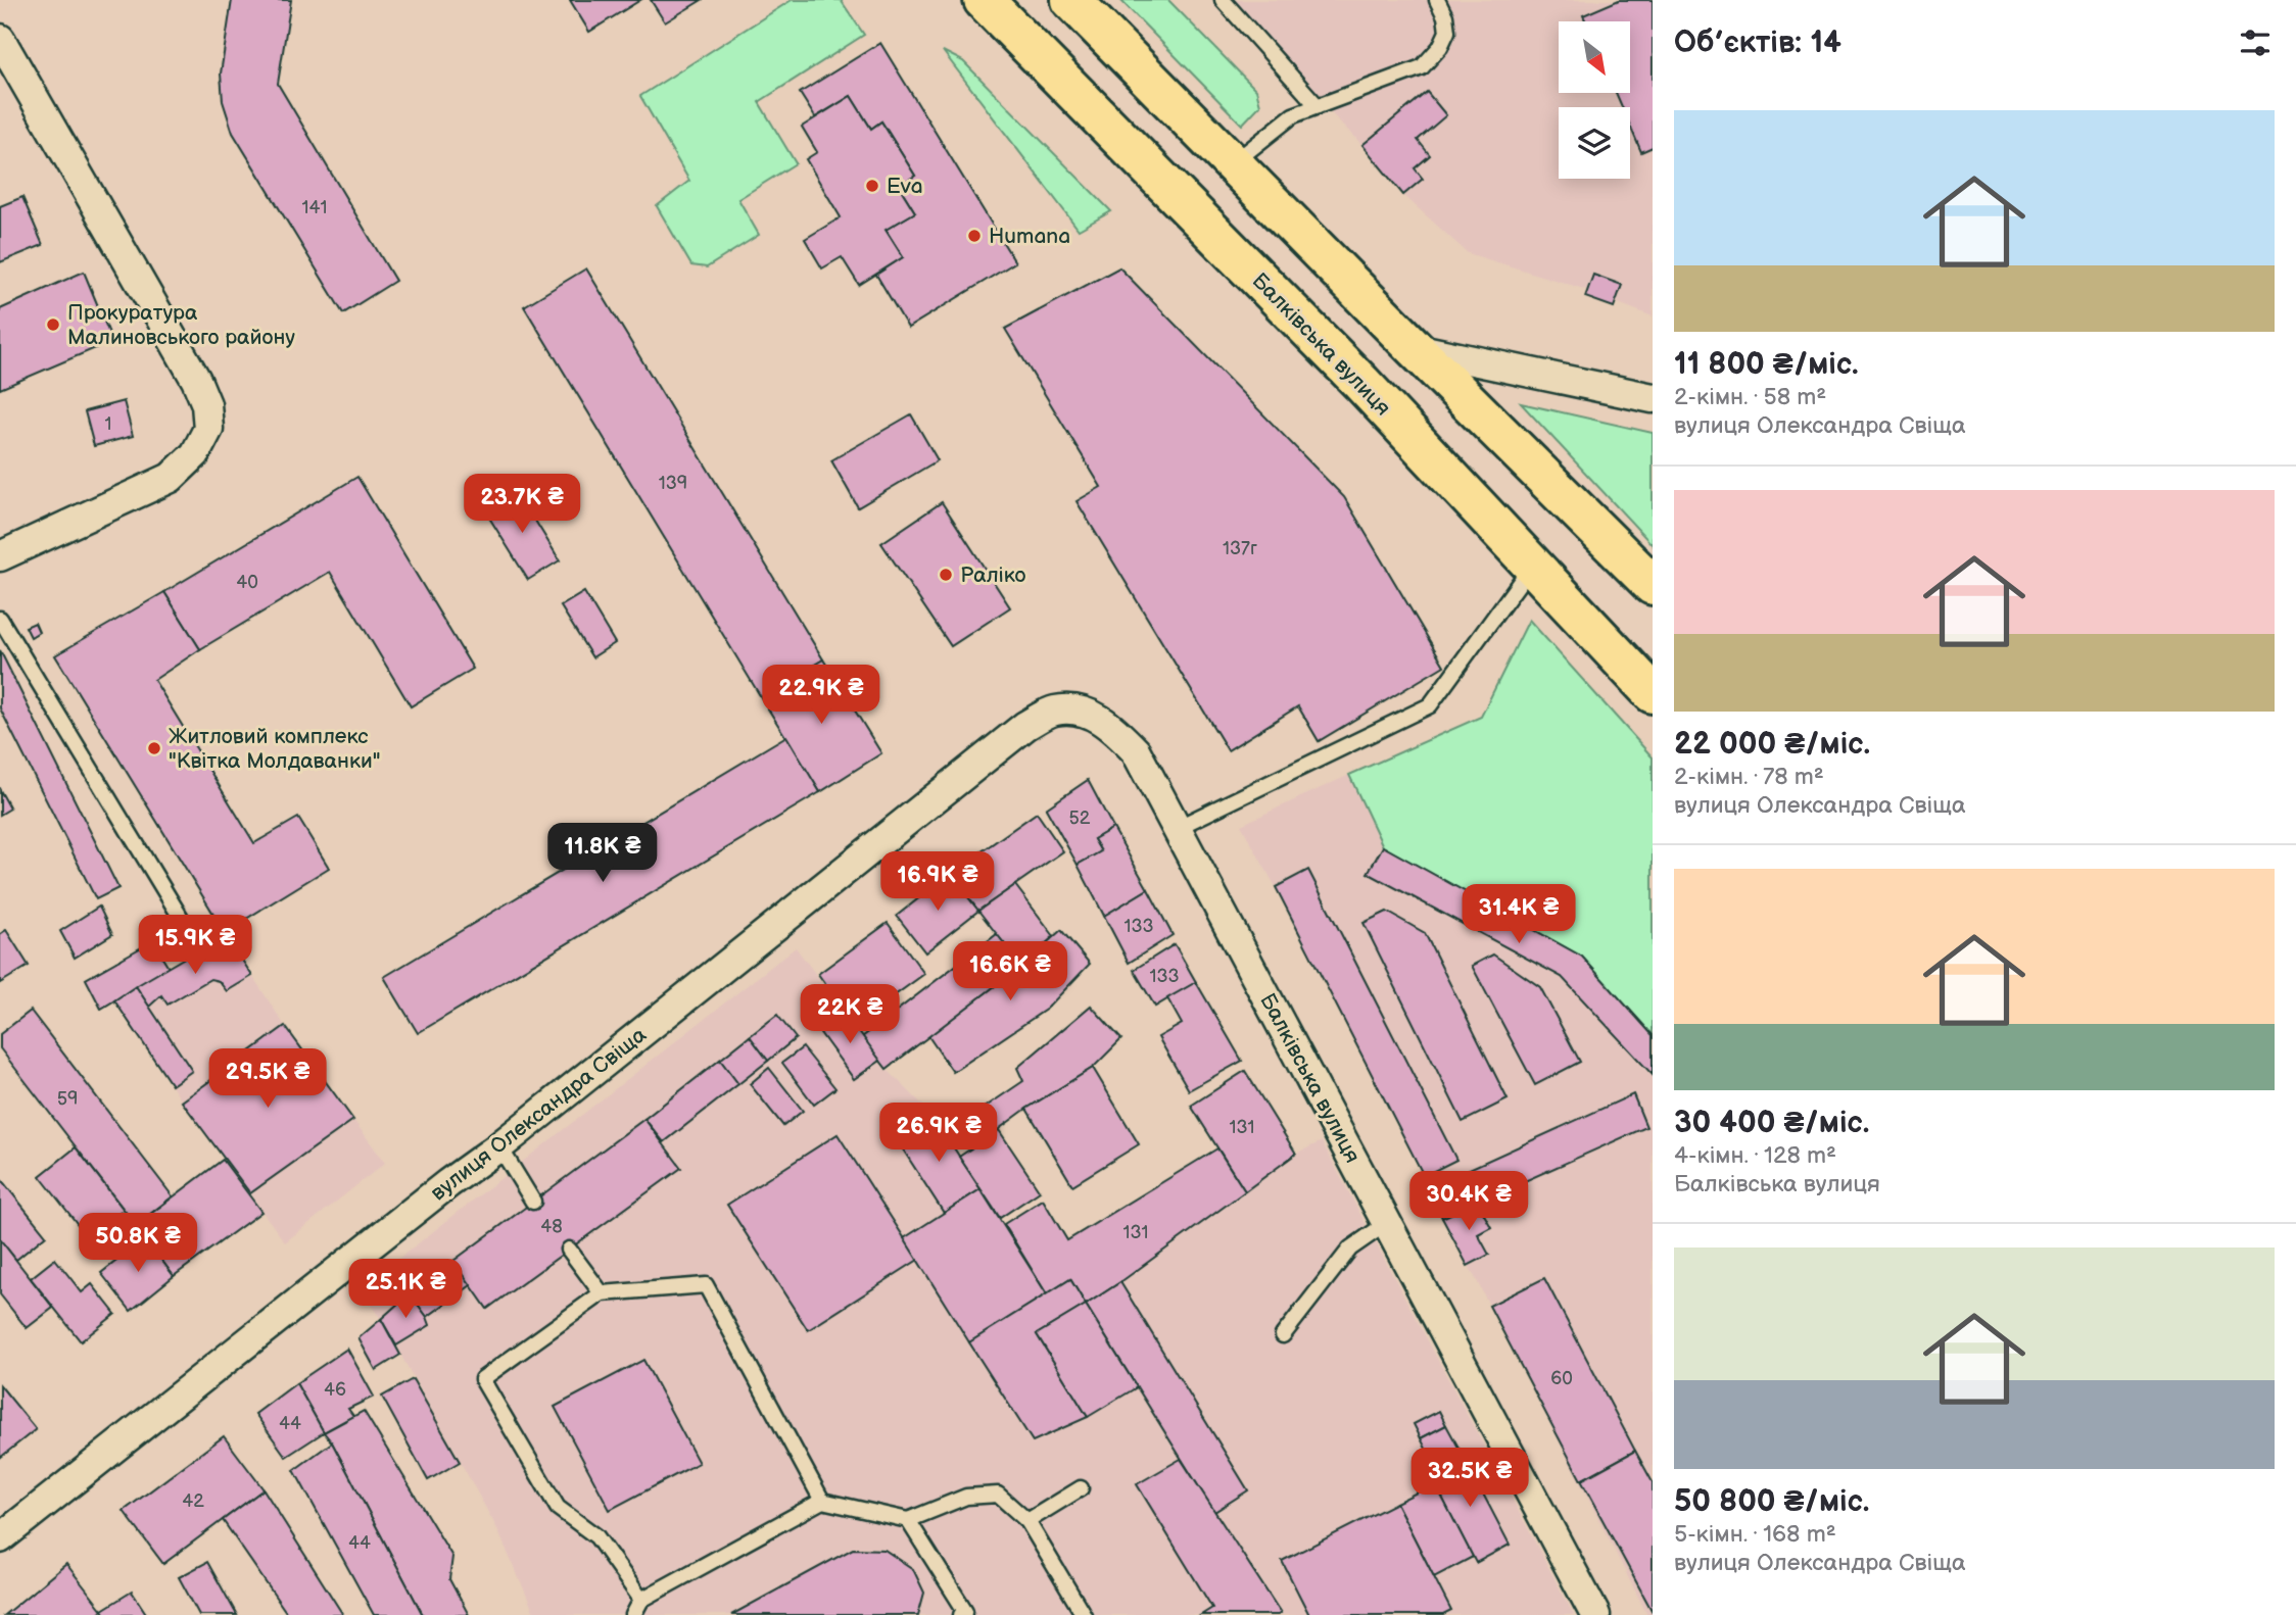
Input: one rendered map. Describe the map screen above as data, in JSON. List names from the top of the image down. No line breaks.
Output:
{"streets":{"main road":["Балківська вулиця"],"street":["вулиця Олександра Свіща"]},"crossings":[["Балківська вулиця","вулиця Олександра Свіща"]],"places":["Eva","Humana","Прокуратура Малиновського району","Раліко","Житловий комплекс \"Квітка Молдаванки\""],"house_numbers":["141","1","139","137г","40","52","133","133","59","131","48","131","60","46","44","42","44"],"north":"bottom right","page":{"heading":"Об’єктів: 14","list":[{"name":"11 800 ₴/міс.","note":"2-кімн. · 58 m² · вулиця Олександра Свіща"},{"name":"22 000 ₴/міс.","note":"2-кімн. · 78 m² · вулиця Олександра Свіща"},{"name":"30 400 ₴/міс.","note":"4-кімн. · 128 m² · Балківська вулиця"},{"name":"50 800 ₴/міс.","note":"5-кімн. · 168 m² · вулиця Олександра Свіща"}],"price":["23.7K ₴","22.9K ₴","11.8K ₴","16.9K ₴","31.4K ₴","15.9K ₴","16.6K ₴","22K ₴","29.5K ₴","26.9K ₴","30.4K ₴","50.8K ₴","25.1K ₴","32.5K ₴"]}}
